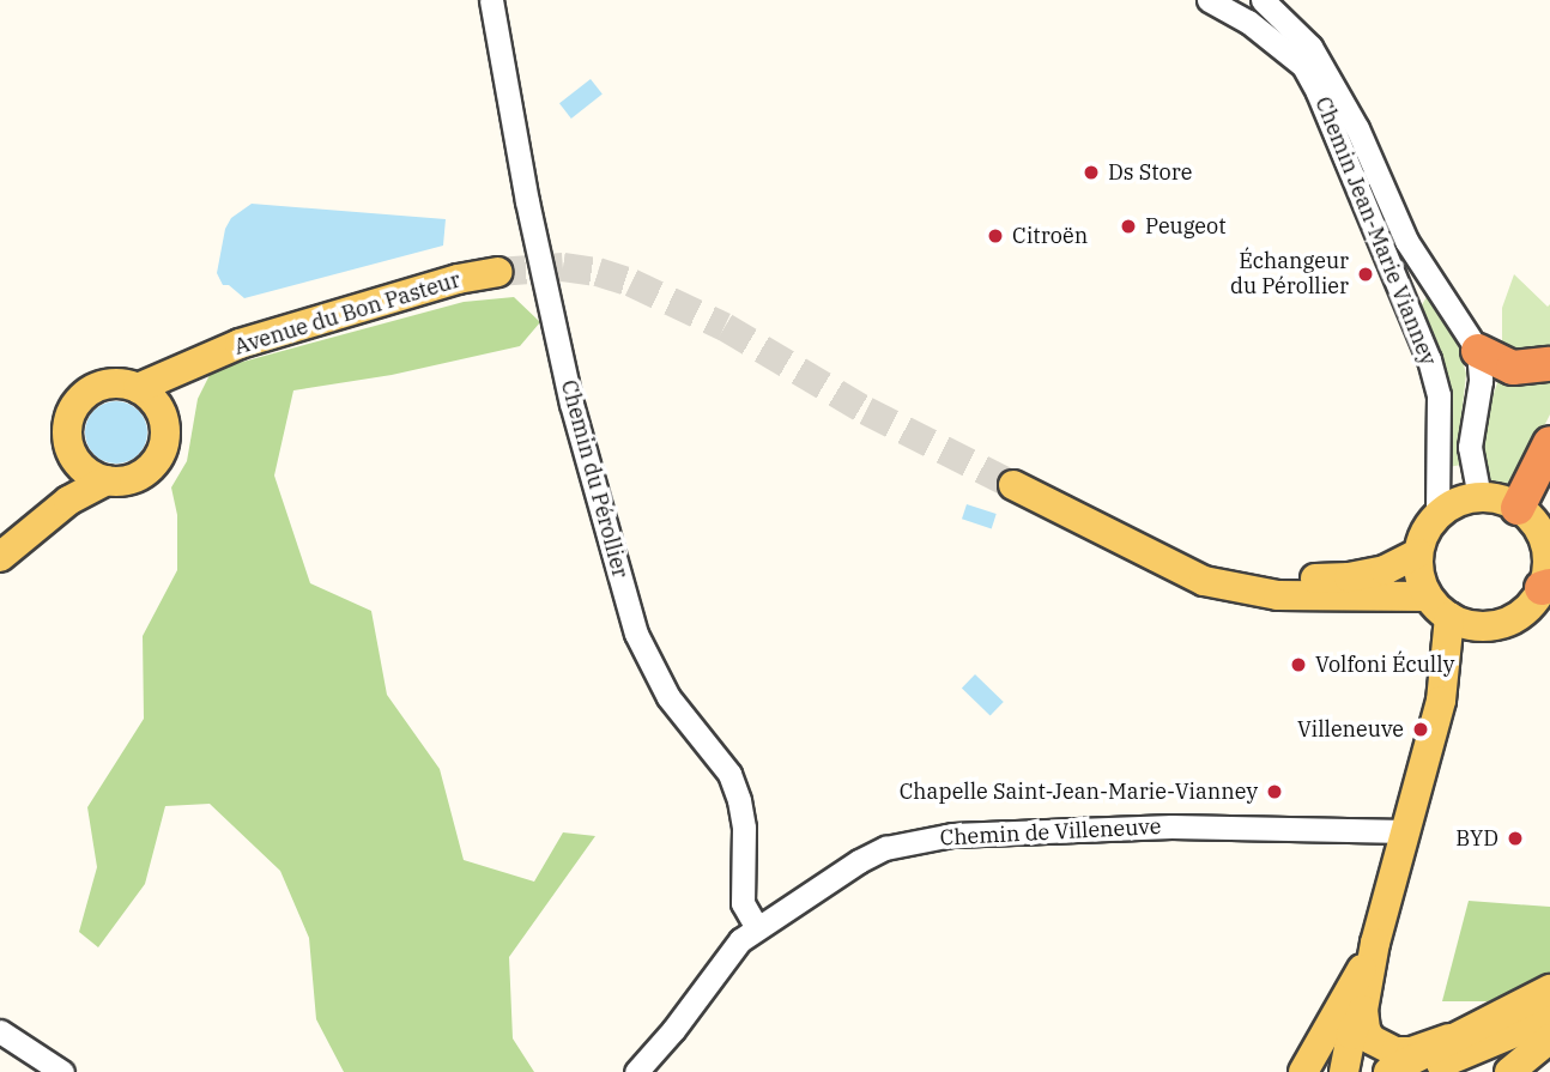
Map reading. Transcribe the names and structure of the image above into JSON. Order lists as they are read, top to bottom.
{
  "streets": {
    "main road": ["Avenue du Bon Pasteur"],
    "street": ["Chemin Jean-Marie Vianney", "Chemin du Pérollier", "Chemin de Villeneuve"]
  },
  "crossings": [
    ["Chemin du Pérollier", "Chemin de Villeneuve"]
  ],
  "places": [
    "Ds Store",
    "Peugeot",
    "Citroën",
    "Échangeur du Pérollier",
    "Volfoni Écully",
    "Villeneuve",
    "Chapelle Saint-Jean-Marie-Vianney",
    "BYD"
  ]
}
